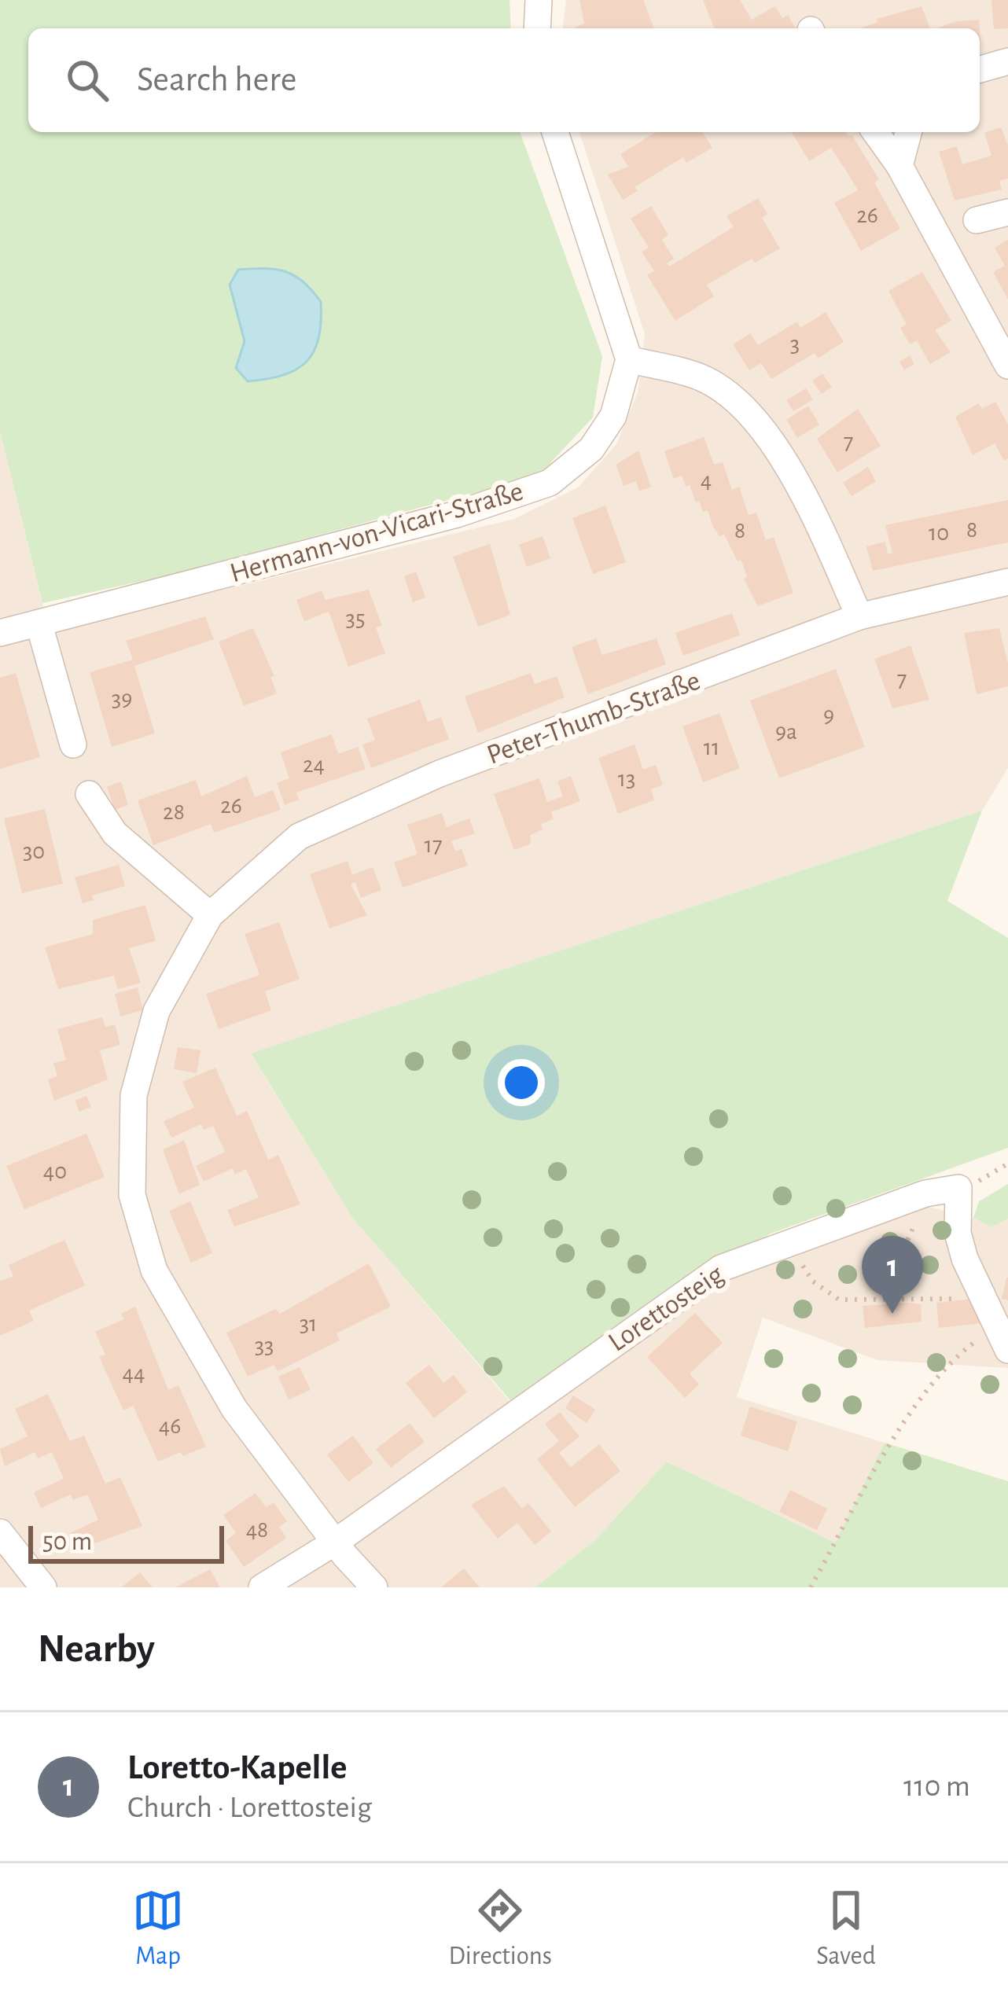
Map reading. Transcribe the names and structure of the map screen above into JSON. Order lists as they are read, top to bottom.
{
  "streets": {
    "street": ["Hermann-von-Vicari-Straße", "Peter-Thumb-Straße", "Lorettosteig"]
  },
  "crossings": [
    ["Peter-Thumb-Straße", "Lorettosteig"]
  ],
  "house_numbers": [
    "26",
    "3",
    "7",
    "4",
    "8",
    "8",
    "10",
    "35",
    "7",
    "39",
    "9",
    "9a",
    "11",
    "24",
    "13",
    "26",
    "28",
    "17",
    "30",
    "40",
    "31",
    "33",
    "44",
    "46",
    "48"
  ],
  "scale_bar": "50 m",
  "page": {
    "search": "Search here",
    "pins": "1",
    "scale": "50 m",
    "heading": "Nearby",
    "list": [
      {
        "mark": "1",
        "name": "Loretto-Kapelle",
        "note": "Church · Lorettosteig",
        "value": "110 m"
      }
    ],
    "nav": ["Map", "Directions", "Saved"]
  }
}
